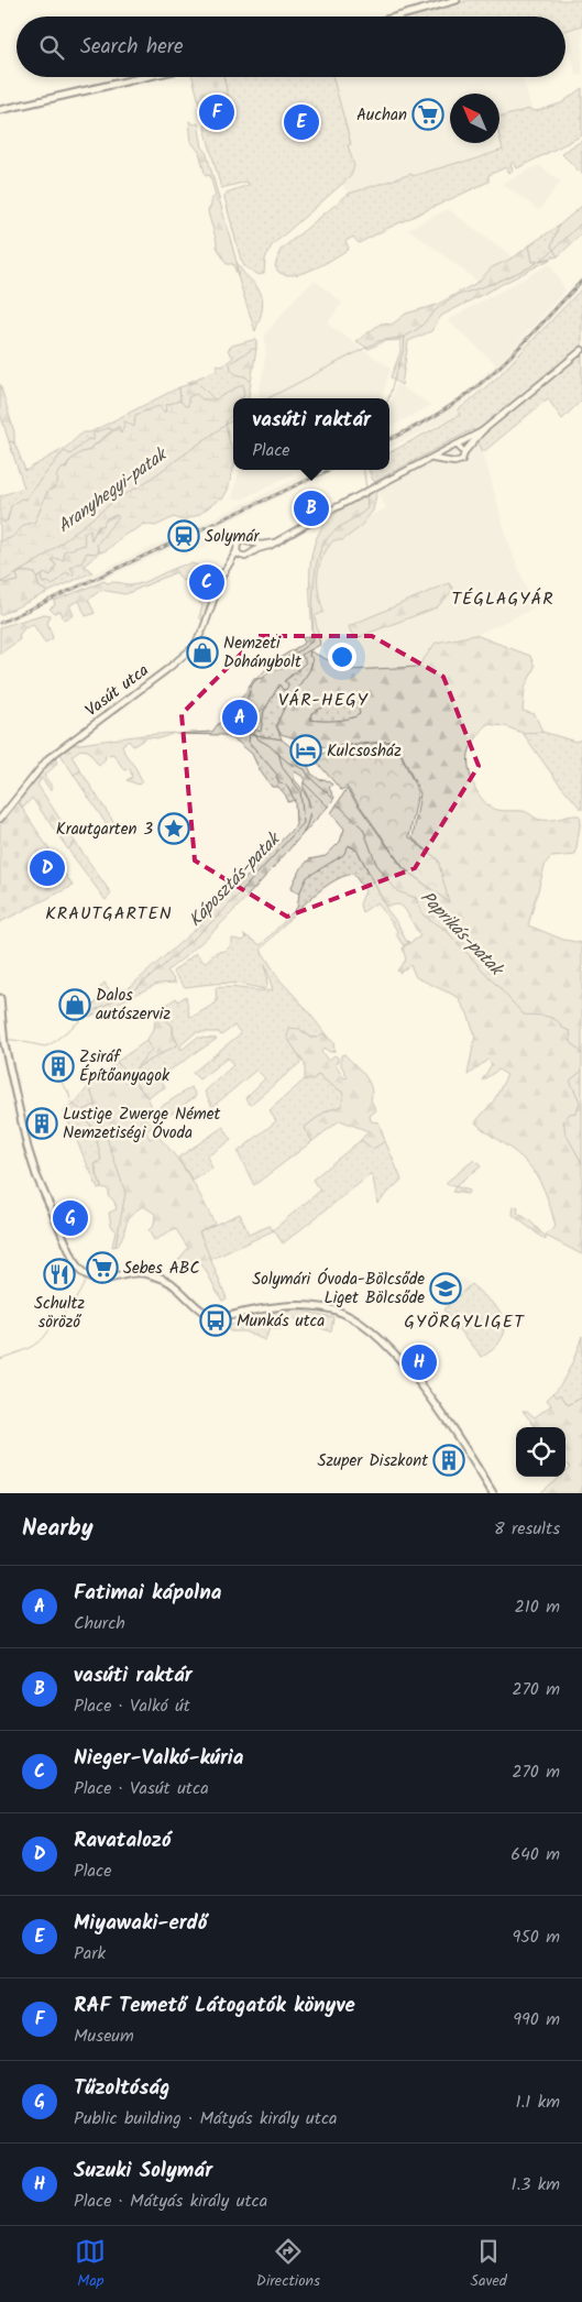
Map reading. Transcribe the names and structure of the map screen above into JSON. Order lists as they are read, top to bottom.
{
  "streets": {
    "street": ["Vasút utca"]
  },
  "districts": [
    "TÉGLAGYÁR",
    "VÁR-HEGY",
    "KRAUTGARTEN",
    "GYÖRGYLIGET"
  ],
  "water": ["Aranyhegyi-patak", "Káposztás-patak", "Paprikás-patak"],
  "places": {
    "supermarket": ["Auchan", "Sebes ABC"],
    "station": ["Solymár"],
    "shop": ["Nemzeti Dohánybolt", "Dalos autószerviz"],
    "hotel": ["Kulcsosház"],
    "place": ["Krautgarten 3"],
    "building": ["Zsiráf Építőanyagok", "Lustige Zwerge Német Nemzetiségi Óvoda", "Szuper Diszkont"],
    "restaurant": ["Schultz söröző"],
    "school or university": ["Solymári Óvoda-Bölcsőde Liget Bölcsőde"],
    "bus stop": ["Munkás utca"]
  },
  "north": "top left",
  "page": {
    "search": "Search here",
    "pins": [
      "F",
      "E",
      "B",
      "C",
      "A",
      "D",
      "G",
      "H"
    ],
    "popup": ["vasúti raktár", "Place"],
    "heading": ["Nearby", "8 results"],
    "list": [
      {
        "mark": "A",
        "name": "Fatimai kápolna",
        "note": "Church",
        "value": "210 m"
      },
      {
        "mark": "B",
        "name": "vasúti raktár",
        "note": "Place · Valkó út",
        "value": "270 m"
      },
      {
        "mark": "C",
        "name": "Nieger-Valkó-kúria",
        "note": "Place · Vasút utca",
        "value": "270 m"
      },
      {
        "mark": "D",
        "name": "Ravatalozó",
        "note": "Place",
        "value": "640 m"
      },
      {
        "mark": "E",
        "name": "Miyawaki-erdő",
        "note": "Park",
        "value": "950 m"
      },
      {
        "mark": "F",
        "name": "RAF Temető Látogatók könyve",
        "note": "Museum",
        "value": "990 m"
      },
      {
        "mark": "G",
        "name": "Tűzoltóság",
        "note": "Public building · Mátyás király utca",
        "value": "1.1 km"
      },
      {
        "mark": "H",
        "name": "Suzuki Solymár",
        "note": "Place · Mátyás király utca",
        "value": "1.3 km"
      }
    ],
    "nav": ["Map", "Directions", "Saved"]
  }
}
